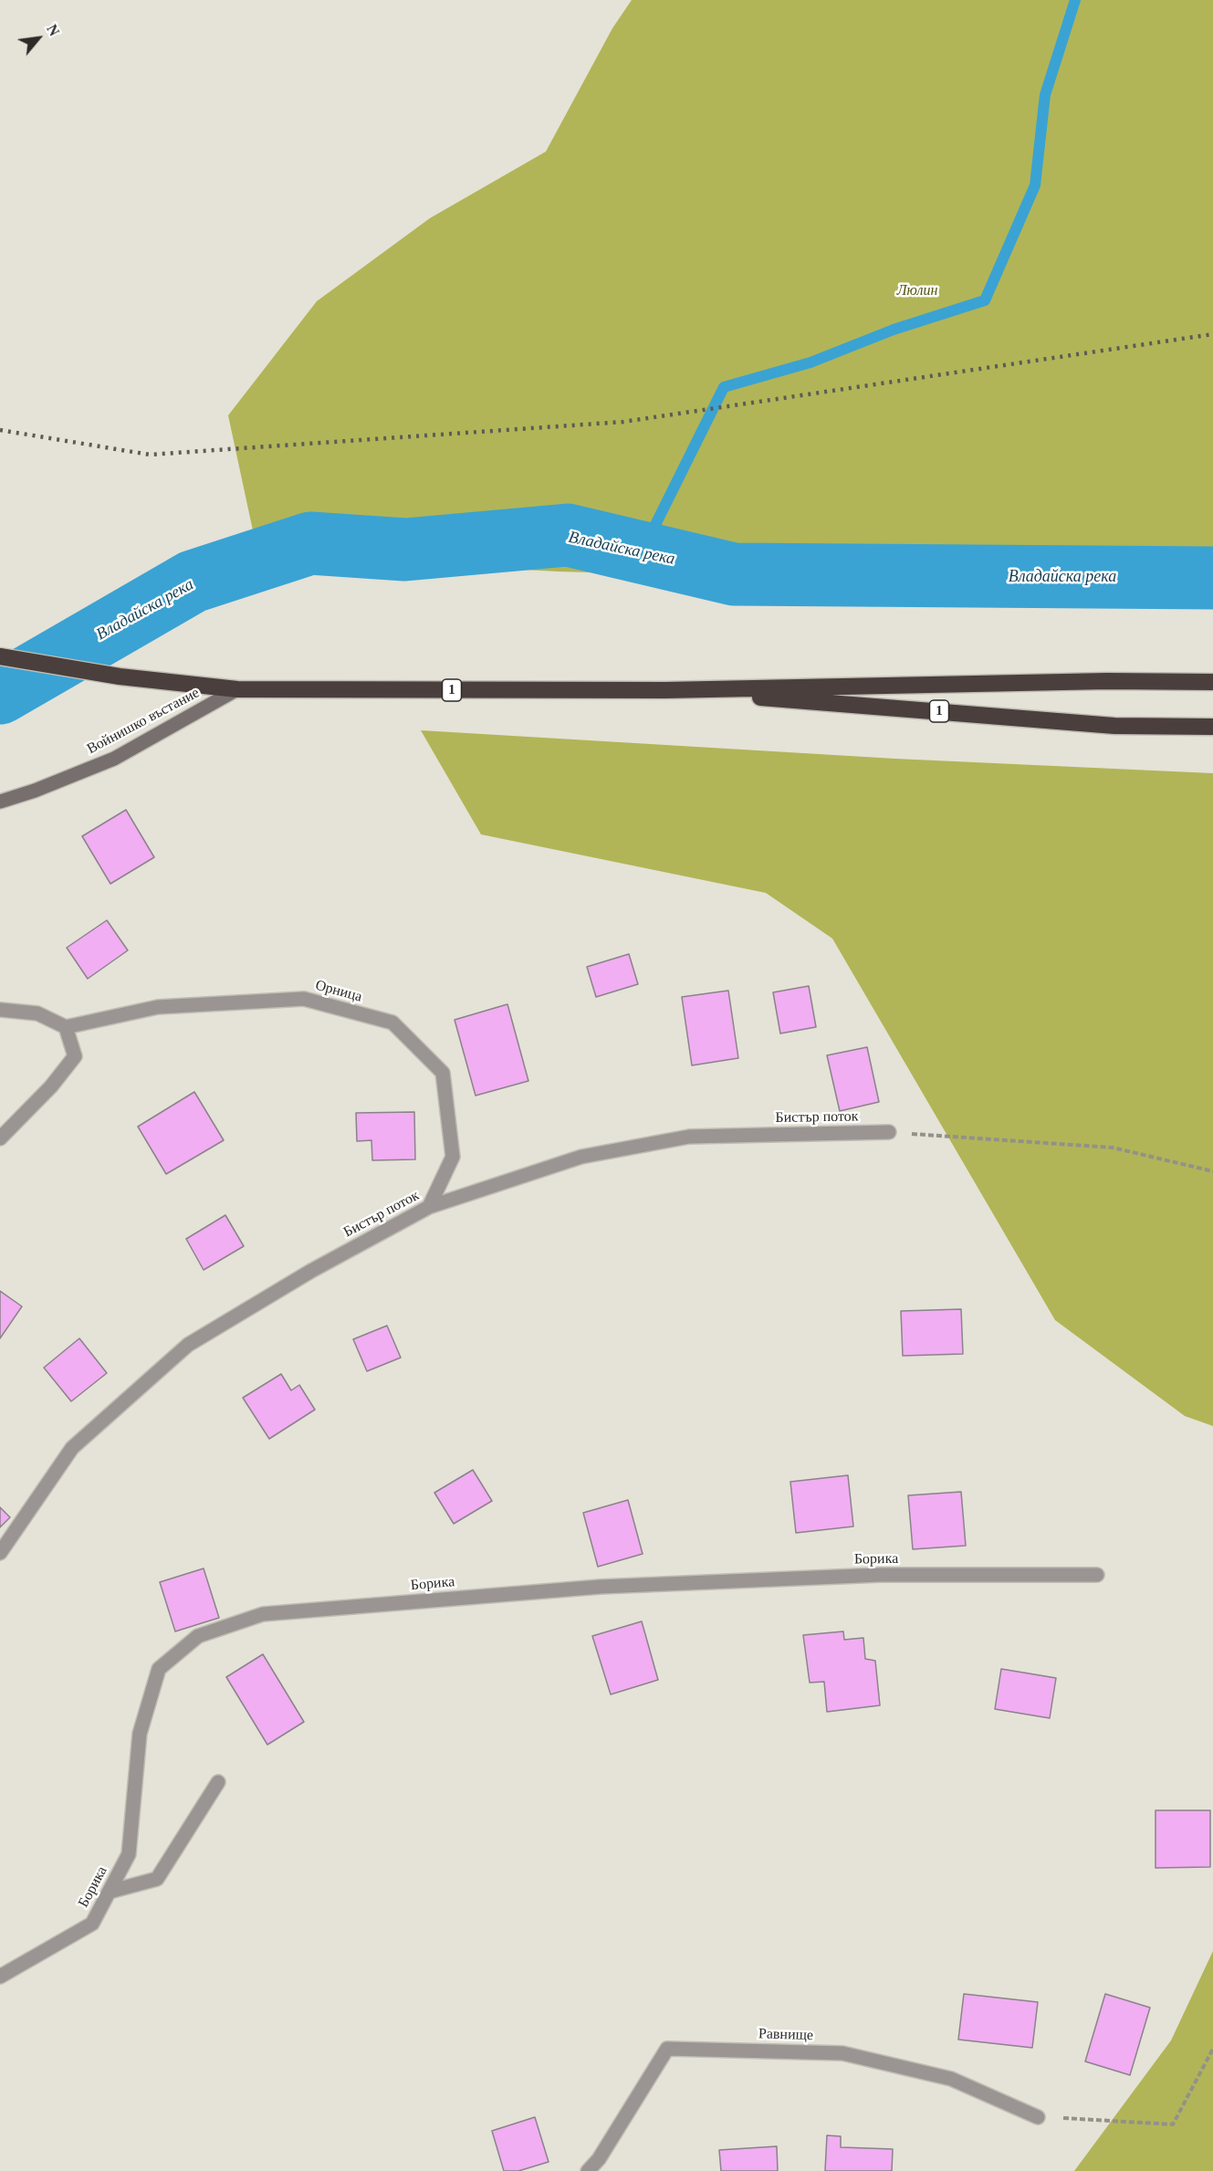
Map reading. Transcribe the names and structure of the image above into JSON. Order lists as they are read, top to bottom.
{
  "streets": {
    "highway": ["1"],
    "street": [
      "Войнишко въстание",
      "Орница",
      "Бистър поток",
      "Борика",
      "Равнище"
    ]
  },
  "crossings": [
    ["1", "Войнишко въстание"],
    ["Орница", "Бистър поток"]
  ],
  "water": ["Владайска река"],
  "parks": ["Люлин"],
  "north": "top right"
}
